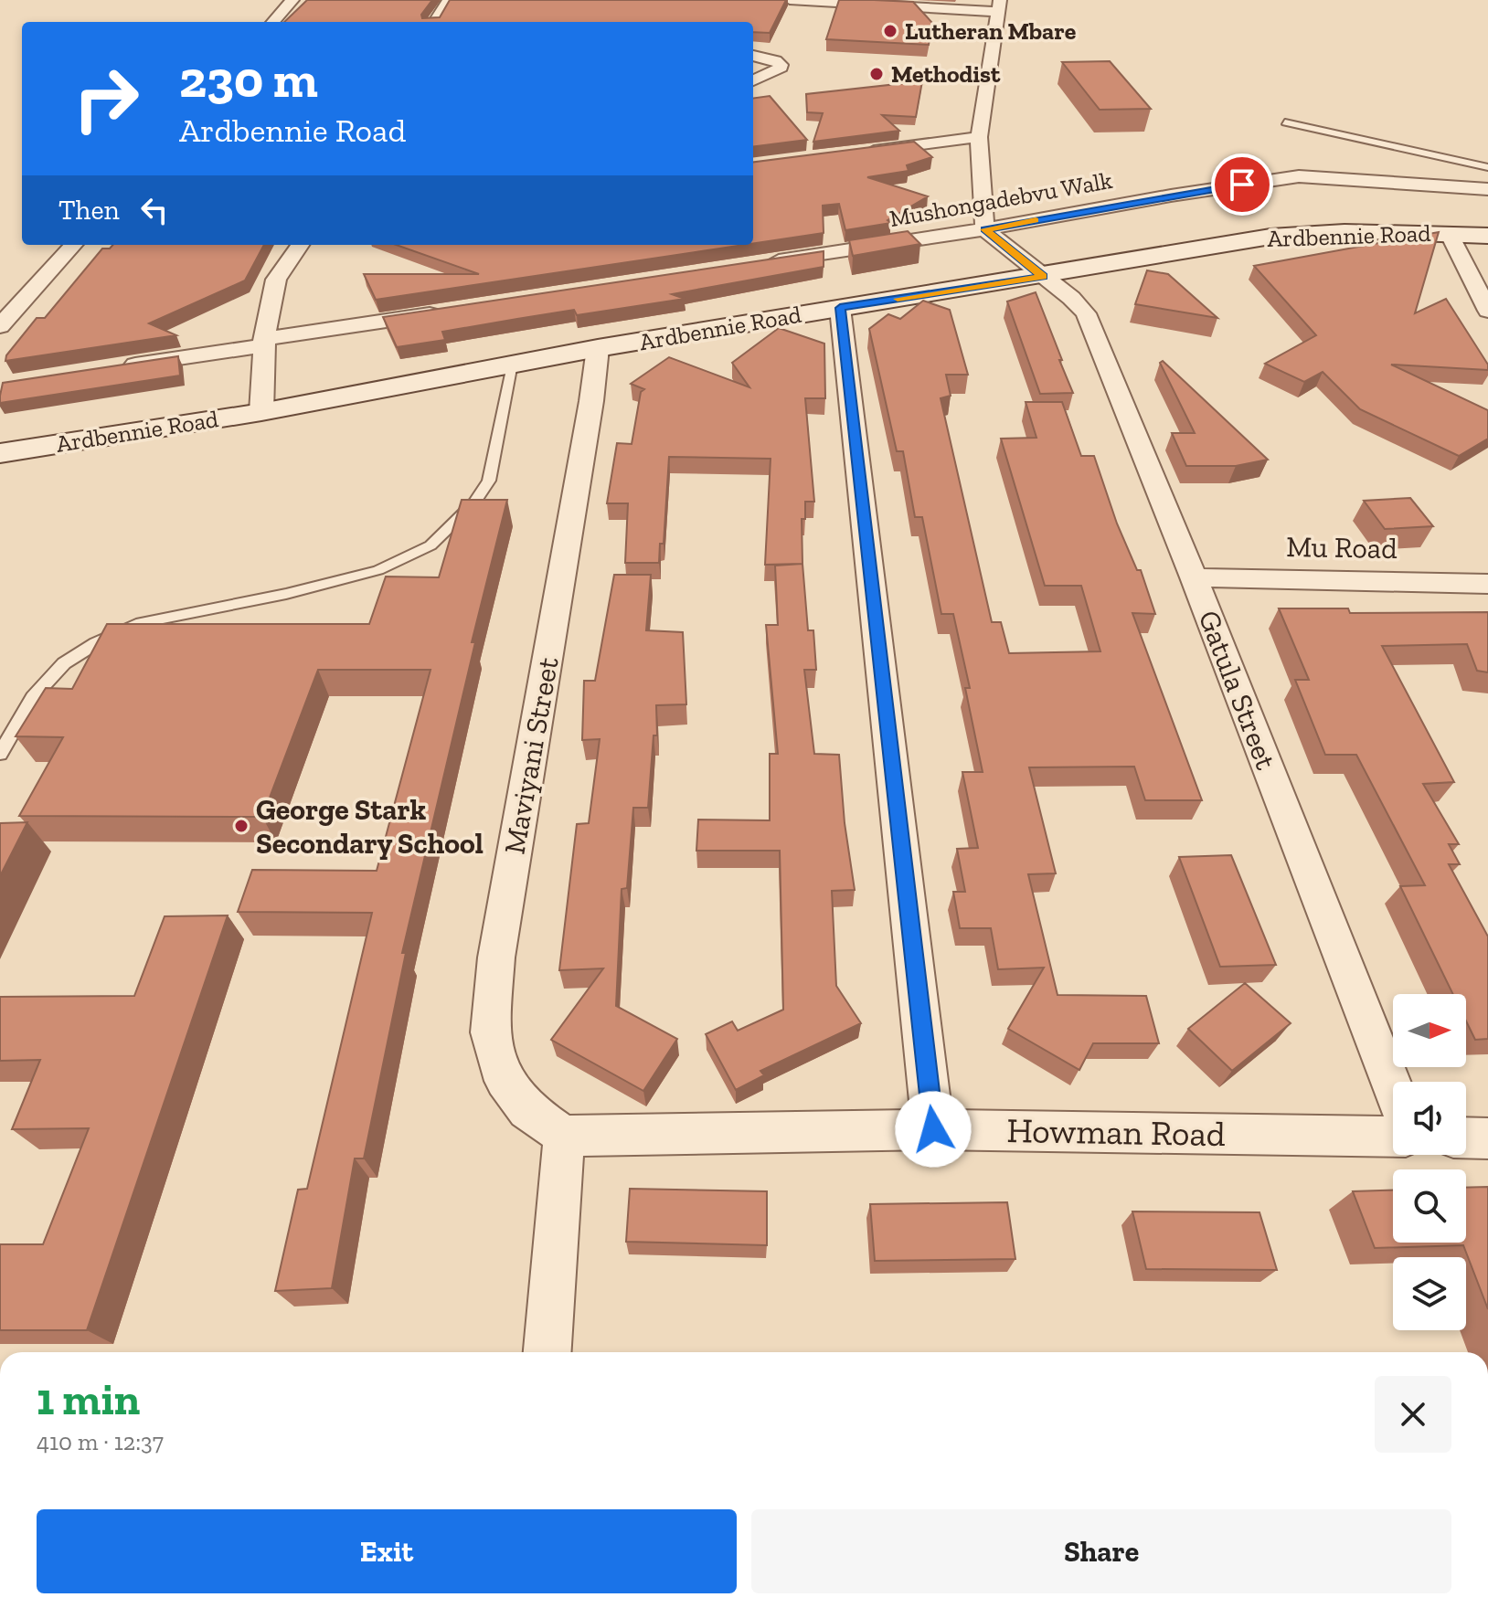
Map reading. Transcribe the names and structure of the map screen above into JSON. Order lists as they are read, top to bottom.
{
  "streets": {
    "main road": ["Ardbennie Road"],
    "street": [
      "Mushongadebvu Walk",
      "Mu Road",
      "Gatula Street",
      "Maviyani Street",
      "Howman Road"
    ]
  },
  "crossings": [
    ["Mushongadebvu Walk", "Gatula Street"],
    ["Ardbennie Road", "Gatula Street"],
    ["Ardbennie Road", "Maviyani Street"],
    ["Mu Road", "Gatula Street"],
    ["Maviyani Street", "Howman Road"]
  ],
  "places": ["Lutheran Mbare", "Methodist", "George Stark Secondary School"],
  "north": "right",
  "page": {
    "turn": ["230 m", "Ardbennie Road"],
    "then": "Then",
    "heading": ["1 min", "410 m · 12:37"],
    "buttons": ["Exit", "Share"]
  }
}
